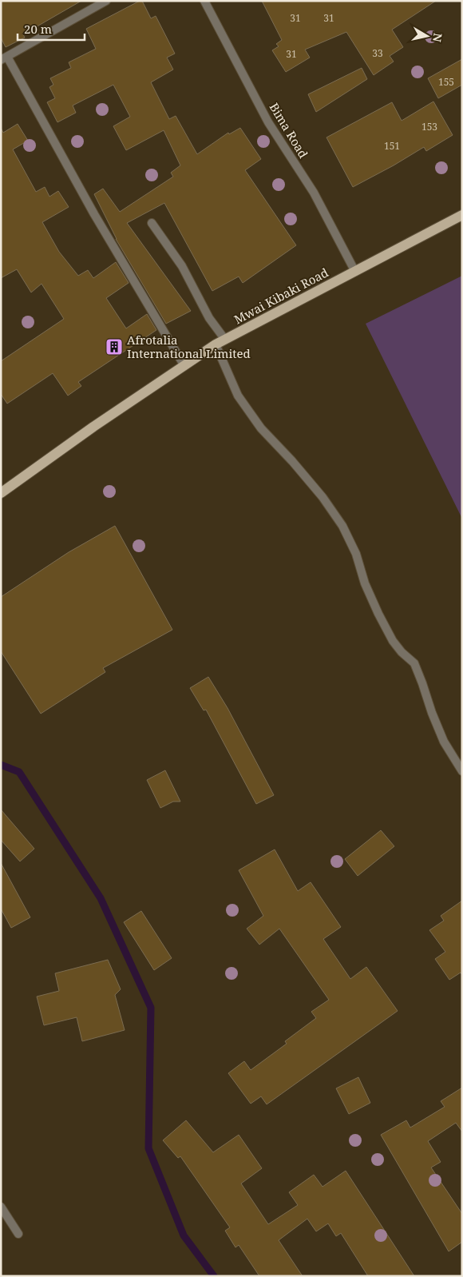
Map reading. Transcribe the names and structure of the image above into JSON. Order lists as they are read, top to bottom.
{
  "streets": {
    "main road": ["Mwai Kibaki Road"],
    "street": ["Bima Road"]
  },
  "crossings": [
    ["Bima Road", "Mwai Kibaki Road"]
  ],
  "places": {
    "building": ["Afrotalia International Limited"]
  },
  "house_numbers": [
    "31",
    "31",
    "33",
    "31",
    "155",
    "153",
    "151"
  ],
  "scale_bar": "20 m",
  "north": "right"
}
